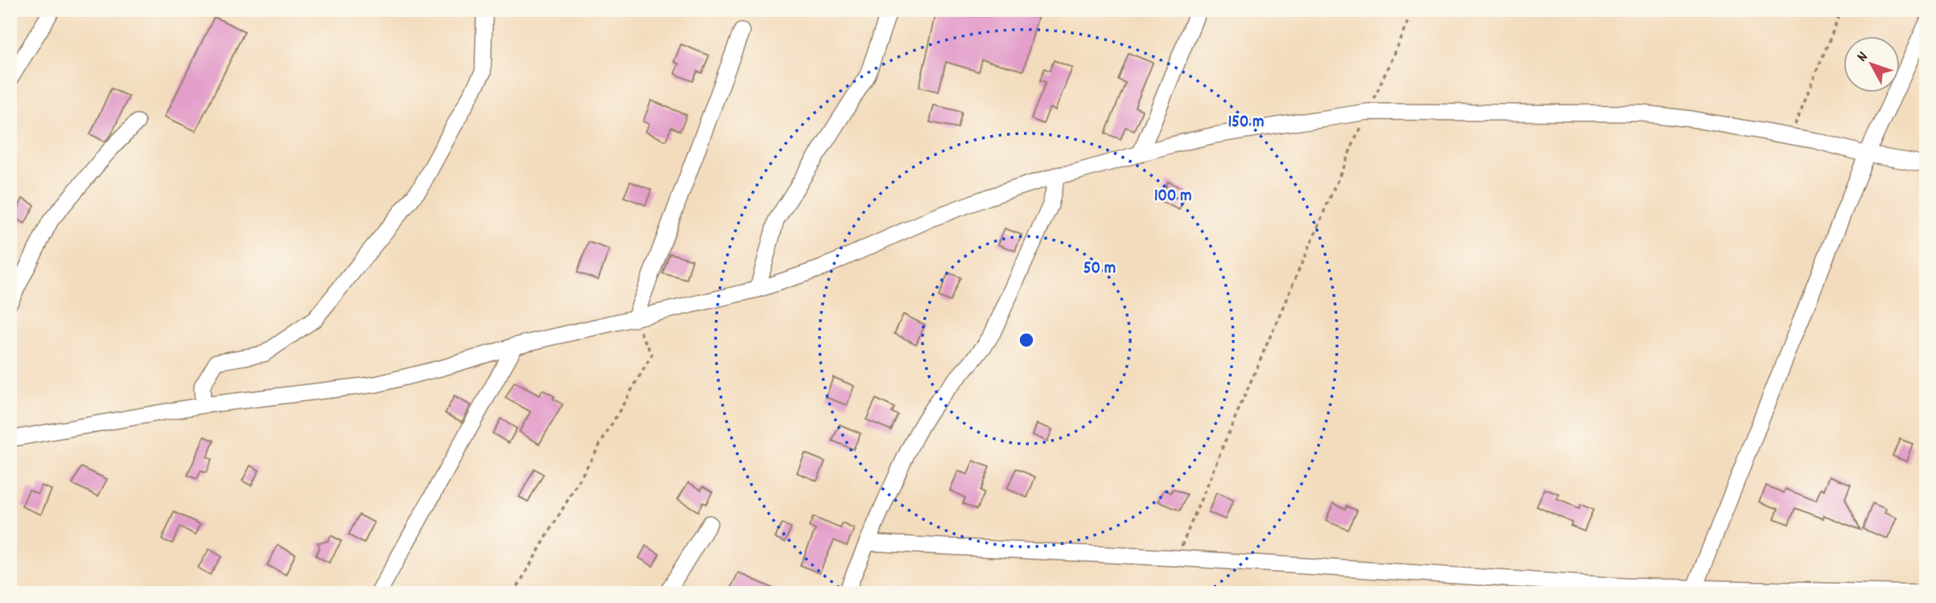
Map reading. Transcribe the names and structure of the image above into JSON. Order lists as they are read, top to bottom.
{
  "north": "top left",
  "rings": ["150 m", "100 m", "50 m"]
}
